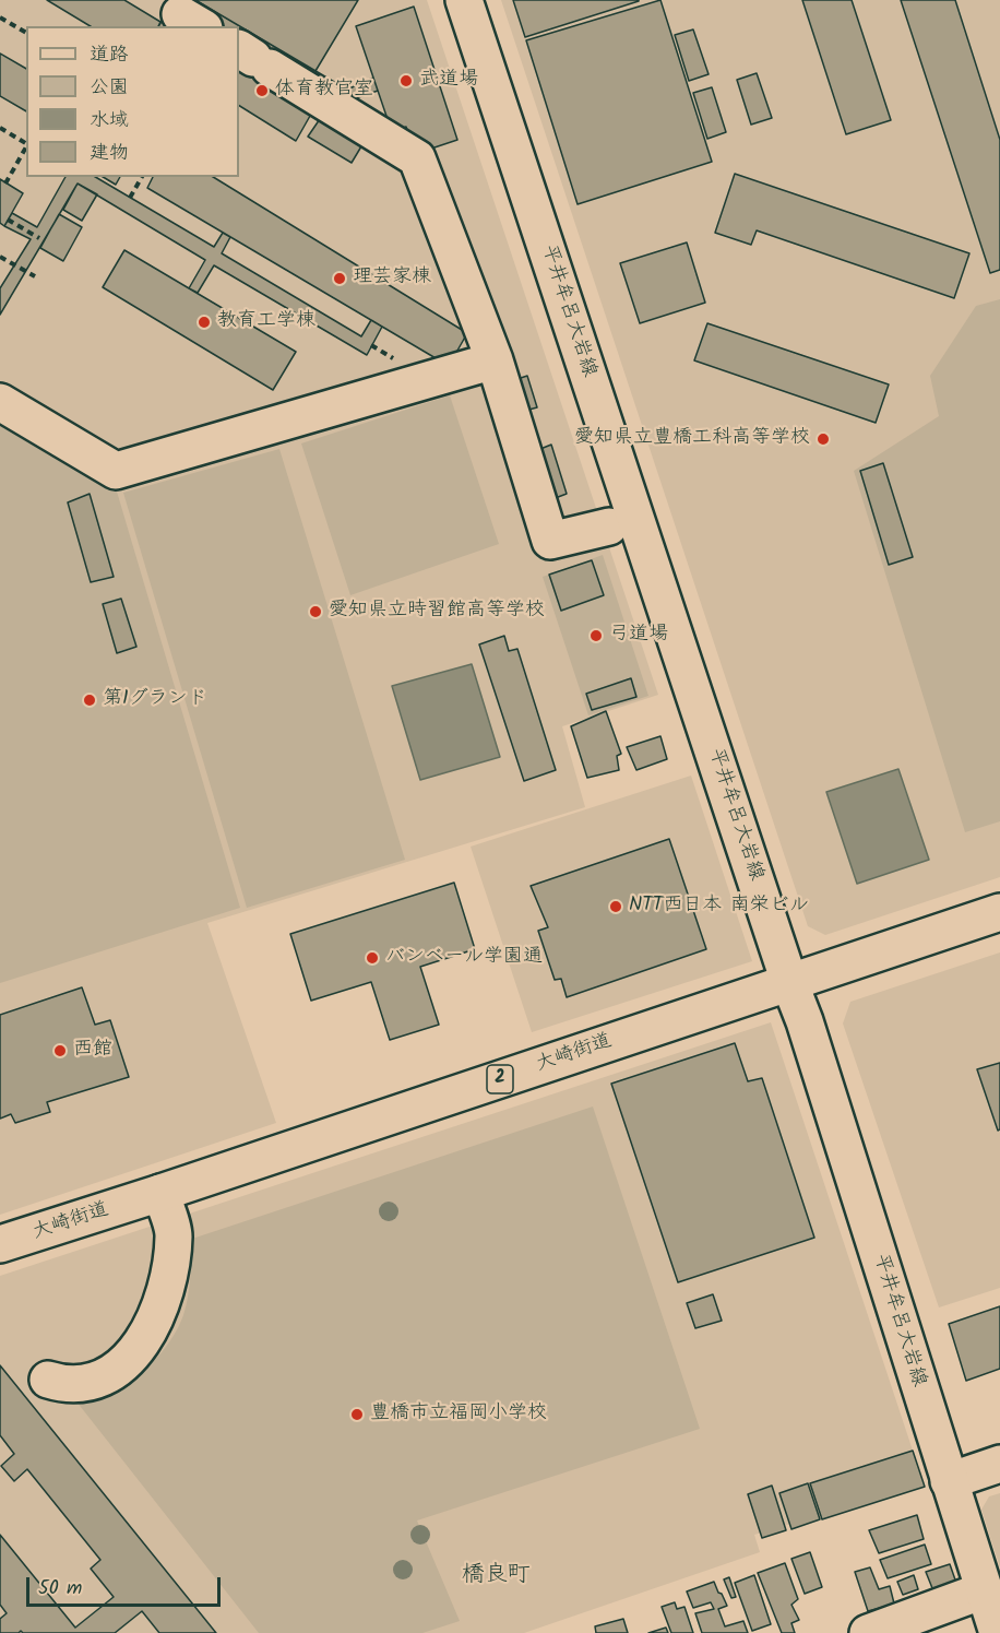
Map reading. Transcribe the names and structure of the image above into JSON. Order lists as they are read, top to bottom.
{
  "streets": {
    "main road": ["平井牟呂大岩線", "大崎街道", "2"]
  },
  "crossings": [
    ["平井牟呂大岩線", "大崎街道"]
  ],
  "districts": ["橋良町"],
  "places": [
    "武道場",
    "体育教官室",
    "理芸家棟",
    "教育工学棟",
    "愛知県立豊橋工科高等学校",
    "愛知県立時習館高等学校",
    "弓道場",
    "第1グランド",
    "NTT西日本 南栄ビル",
    "バンベール学園通",
    "西館",
    "豊橋市立福岡小学校"
  ],
  "legend": [
    "道路",
    "公園",
    "水域",
    "建物"
  ],
  "scale_bar": "50 m"
}
